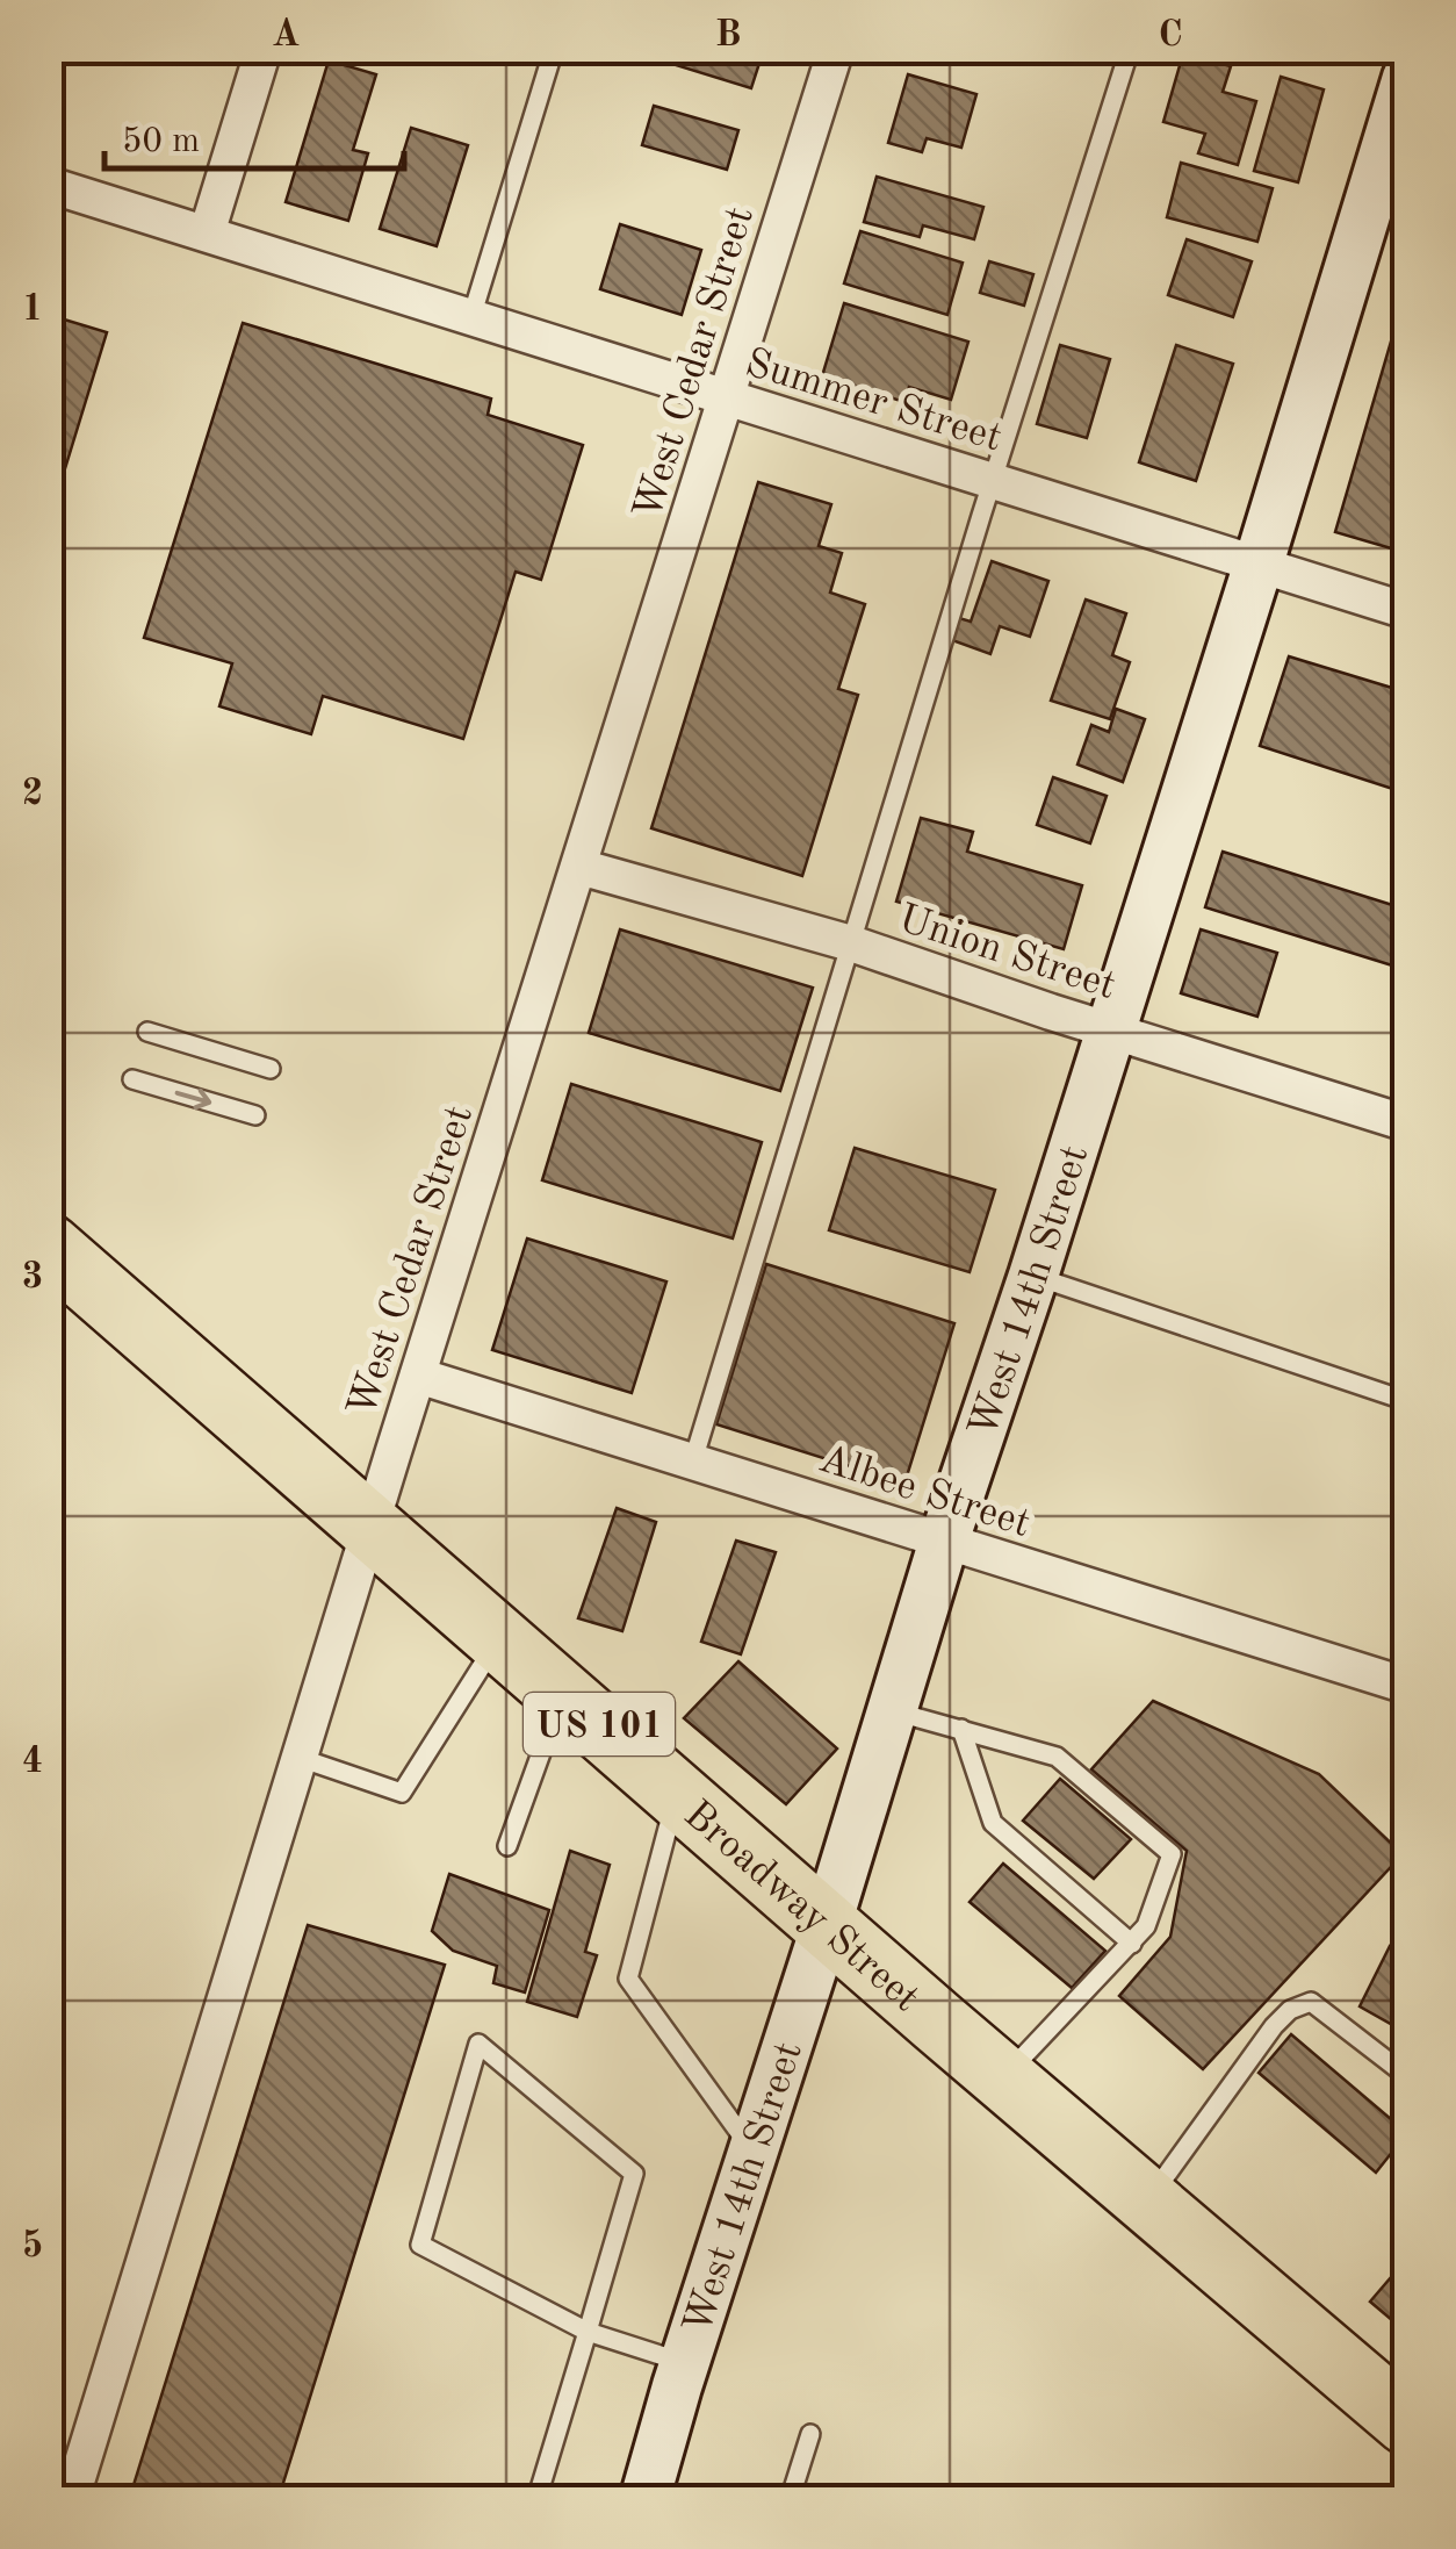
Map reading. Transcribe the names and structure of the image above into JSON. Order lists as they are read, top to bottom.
{
  "streets": {
    "highway": ["US 101", "Broadway Street"],
    "street": [
      "West Cedar Street",
      "Summer Street",
      "Union Street",
      "West 14th Street",
      "Albee Street"
    ]
  },
  "crossings": [
    ["West Cedar Street", "Summer Street"],
    ["West Cedar Street", "Union Street"],
    ["West Cedar Street", "Albee Street"],
    ["West Cedar Street", "Broadway Street"],
    ["Summer Street", "West 14th Street"],
    ["Union Street", "West 14th Street"],
    ["West 14th Street", "Albee Street"],
    ["West 14th Street", "Broadway Street"]
  ],
  "scale_bar": "50 m",
  "grid": {
    "columns": ["A", "B", "C"],
    "rows": [
      "1",
      "2",
      "3",
      "4",
      "5"
    ]
  }
}
